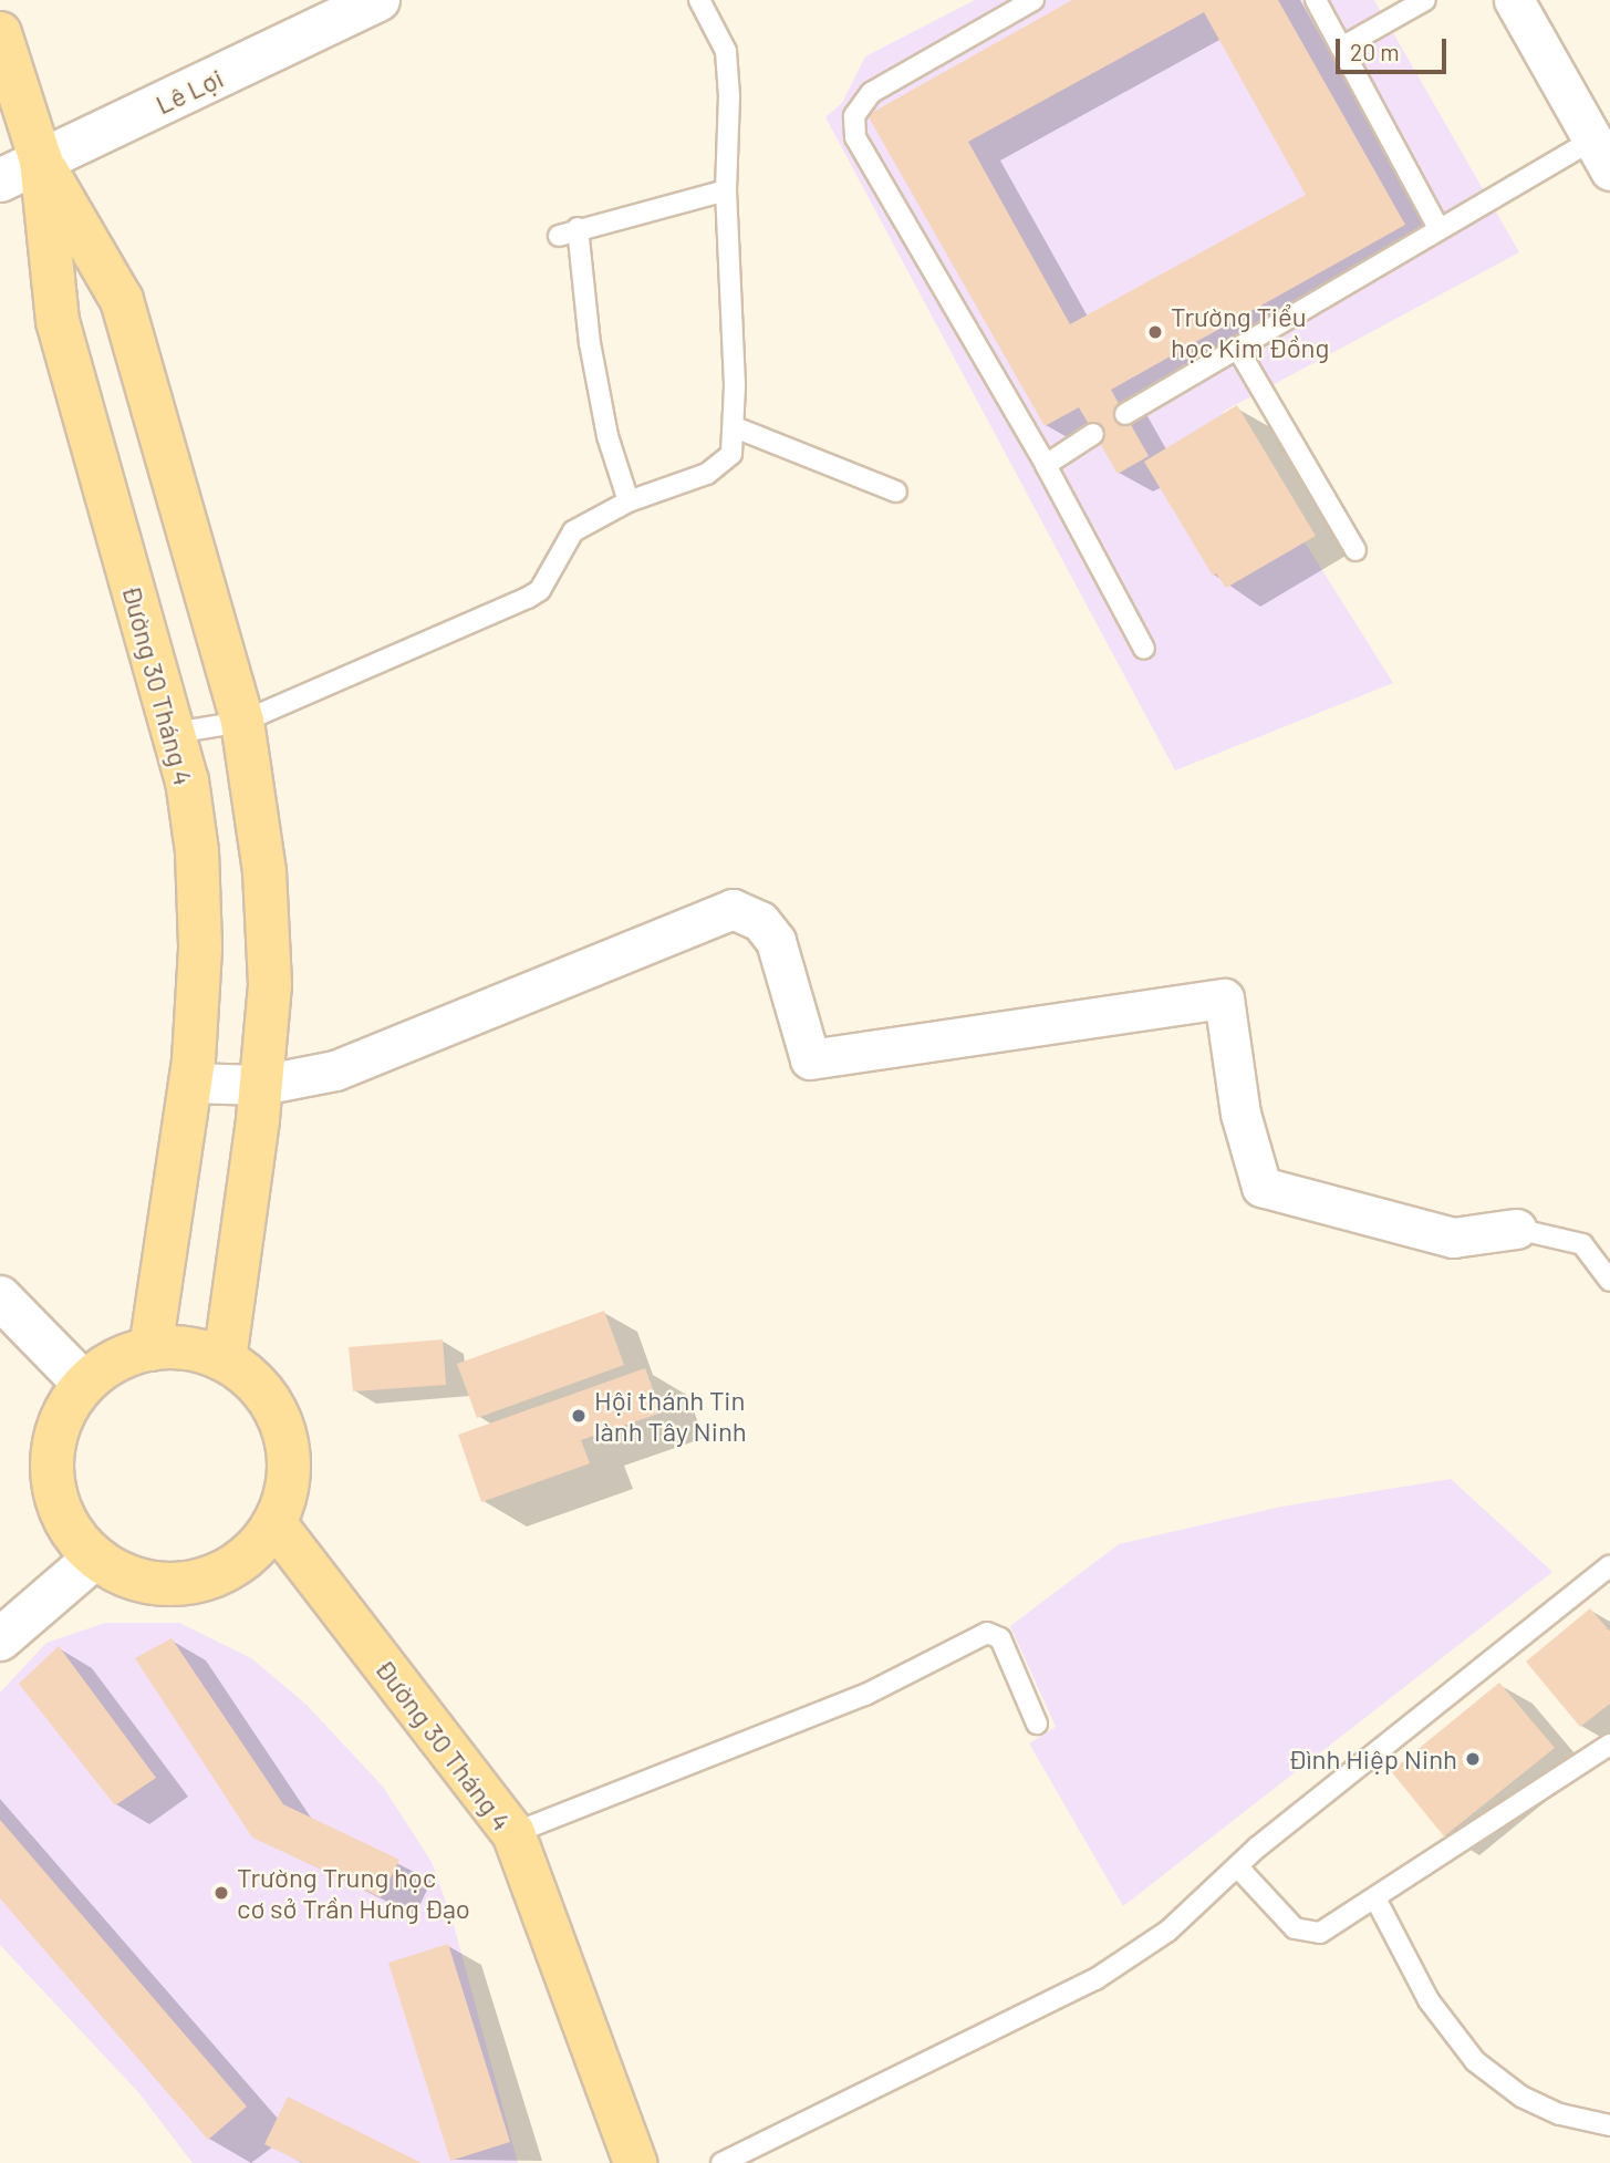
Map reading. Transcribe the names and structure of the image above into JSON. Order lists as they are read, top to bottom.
{
  "streets": {
    "main road": ["Đường 30 Tháng 4"],
    "street": ["Lê Lợi"]
  },
  "crossings": [
    ["Lê Lợi", "Đường 30 Tháng 4"]
  ],
  "places": [
    "Trường Tiểu học Kim Đồng",
    "Hội thánh Tin lành Tây Ninh",
    "Đình Hiệp Ninh",
    "Trường Trung học cơ sở Trần Hưng Đạo"
  ],
  "scale_bar": "20 m"
}
